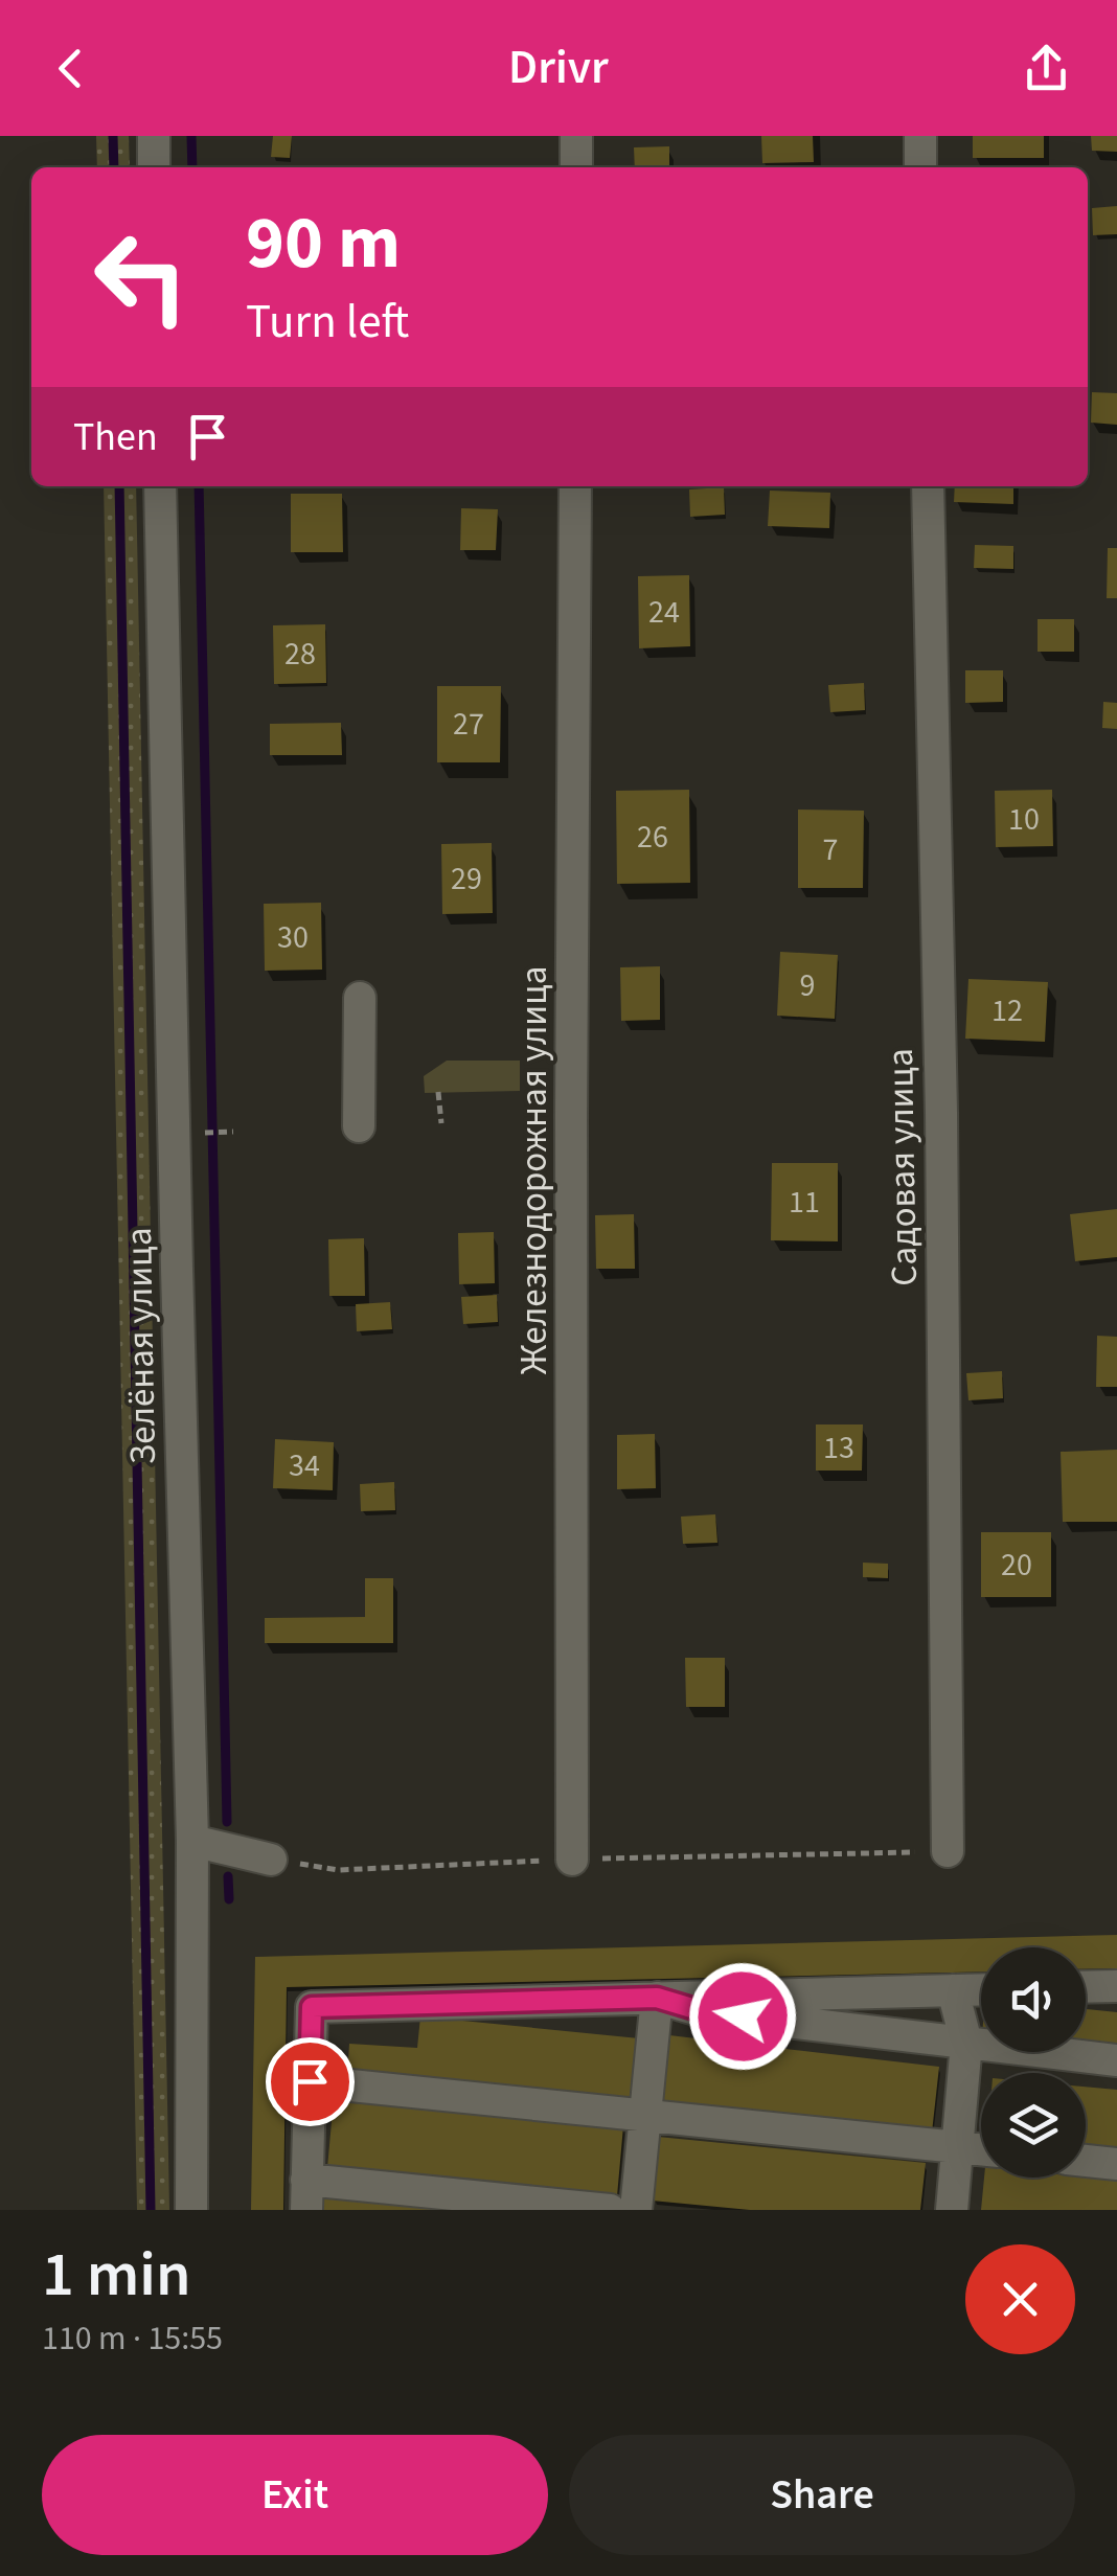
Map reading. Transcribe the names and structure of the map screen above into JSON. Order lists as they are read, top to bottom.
{
  "streets": {
    "street": ["Садовая улица", "Железнодорожная улица", "Зелёная улица"]
  },
  "house_numbers": [
    "24",
    "28",
    "27",
    "10",
    "26",
    "7",
    "29",
    "30",
    "9",
    "12",
    "11",
    "13",
    "34",
    "20"
  ],
  "page": {
    "header": "Drivr",
    "turn": ["90 m", "Turn left"],
    "then": "Then",
    "heading": ["1 min", "110 m · 15:55"],
    "buttons": ["Exit", "Share"]
  }
}
